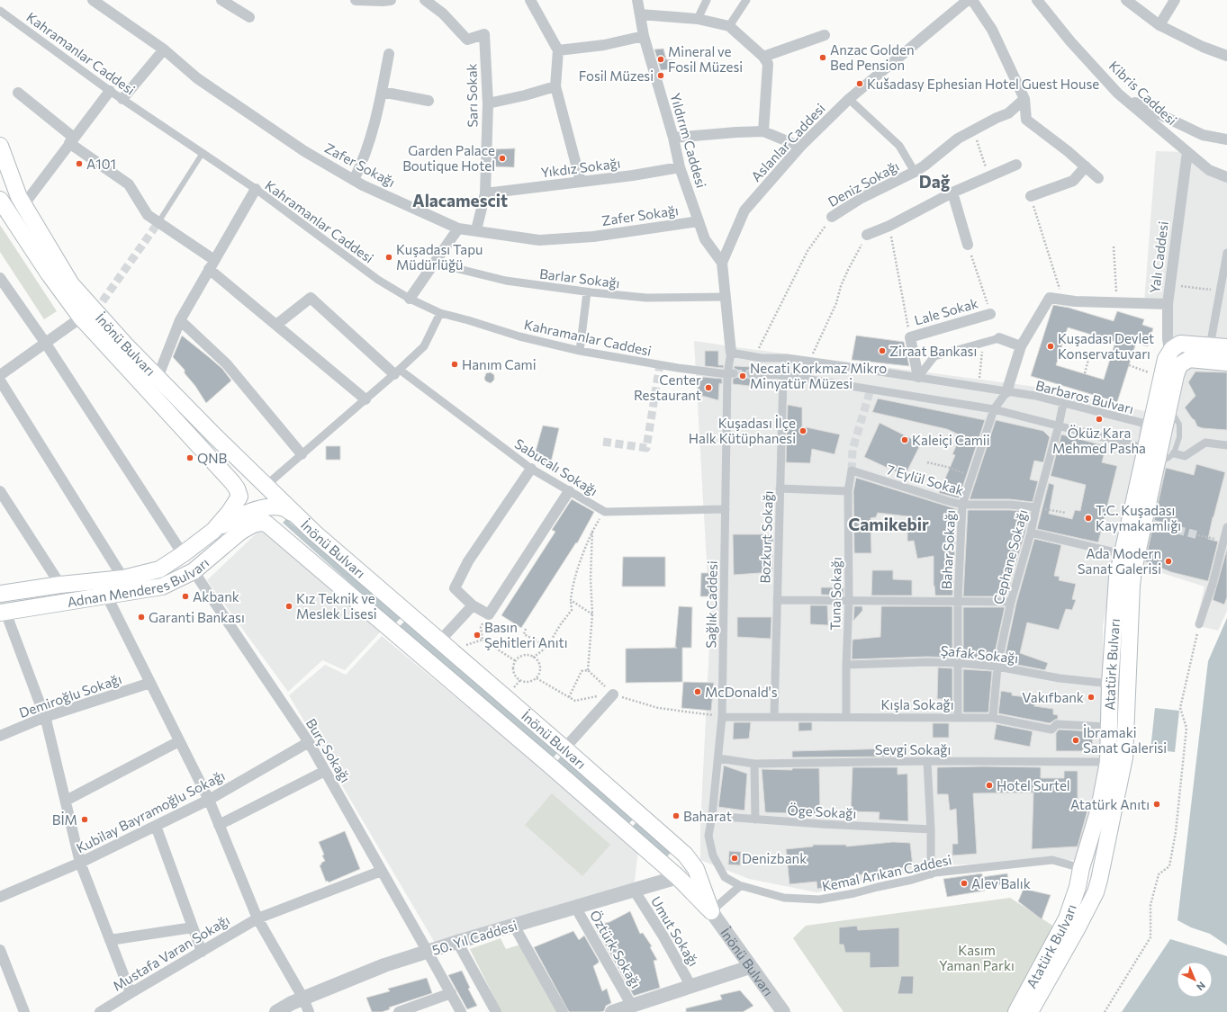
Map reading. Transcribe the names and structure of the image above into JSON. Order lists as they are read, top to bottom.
{
  "streets": {
    "main road": ["İnönü Bulvarı", "Adnan Menderes Bulvarı", "Atatürk Bulvarı"],
    "street": [
      "Kahramanlar Caddesi",
      "Kibris Caddesi",
      "Sarı Sokak",
      "Yıldırım Caddesi",
      "Aslanlar Caddesi",
      "Zafer Sokağı",
      "Yıkdız Sokağı",
      "Deniz Sokağı",
      "Yalı Caddesi",
      "Barlar Sokağı",
      "Lale Sokak",
      "Barbaros Bulvarı",
      "Sabucalı Sokağı",
      "7 Eylül Sokak",
      "Bozkurt Sokağı",
      "Bahar Sokağı",
      "Cephane Sokağı",
      "Tuna Sokağı",
      "Sağlık Caddesi",
      "Şafak Sokağı",
      "Demiroğlu Sokağı",
      "Kışla Sokağı",
      "Sevgi Sokağı",
      "Burç Sokağı",
      "Kubilay Bayramoğlu Sokağı",
      "Öge Sokağı",
      "Kemal Arıkan Caddesi",
      "Umut Sokağı",
      "50. Yıl Caddesi",
      "Öztürk Sokağı",
      "Mustafa Varan Sokağı"
    ]
  },
  "crossings": [
    ["Kahramanlar Caddesi", "Sağlık Caddesi"],
    ["Kibris Caddesi", "Yalı Caddesi"],
    ["Sarı Sokak", "Zafer Sokağı"],
    ["Sarı Sokak", "Yıkdız Sokağı"],
    ["Yıldırım Caddesi", "Aslanlar Caddesi"],
    ["Yıldırım Caddesi", "Zafer Sokağı"],
    ["Yıldırım Caddesi", "Yıkdız Sokağı"],
    ["Aslanlar Caddesi", "Barlar Sokağı"],
    ["Aslanlar Caddesi", "Barbaros Bulvarı"],
    ["Aslanlar Caddesi", "Sağlık Caddesi"],
    ["Deniz Sokağı", "Barbaros Bulvarı"],
    ["Yalı Caddesi", "Atatürk Bulvarı"],
    ["İnönü Bulvarı", "Adnan Menderes Bulvarı"],
    ["İnönü Bulvarı", "50. Yıl Caddesi"],
    ["Barbaros Bulvarı", "Bozkurt Sokağı"],
    ["Barbaros Bulvarı", "Bahar Sokağı"],
    ["Barbaros Bulvarı", "Cephane Sokağı"],
    ["Barbaros Bulvarı", "Sağlık Caddesi"],
    ["Sabucalı Sokağı", "Sağlık Caddesi"],
    ["7 Eylül Sokak", "Bahar Sokağı"],
    ["7 Eylül Sokak", "Cephane Sokağı"],
    ["7 Eylül Sokak", "Tuna Sokağı"],
    ["Bozkurt Sokağı", "Kışla Sokağı"],
    ["Bahar Sokağı", "Şafak Sokağı"],
    ["Bahar Sokağı", "Kışla Sokağı"],
    ["Cephane Sokağı", "Şafak Sokağı"],
    ["Cephane Sokağı", "Kışla Sokağı"],
    ["Adnan Menderes Bulvarı", "Burç Sokağı"],
    ["Tuna Sokağı", "Şafak Sokağı"],
    ["Tuna Sokağı", "Kışla Sokağı"],
    ["Sağlık Caddesi", "Kışla Sokağı"],
    ["Sağlık Caddesi", "Sevgi Sokağı"],
    ["Sağlık Caddesi", "Öge Sokağı"],
    ["Sağlık Caddesi", "Kemal Arıkan Caddesi"],
    ["Şafak Sokağı", "Atatürk Bulvarı"],
    ["Atatürk Bulvarı", "Kışla Sokağı"],
    ["Atatürk Bulvarı", "Sevgi Sokağı"],
    ["Atatürk Bulvarı", "Kemal Arıkan Caddesi"],
    ["Burç Sokağı", "Kubilay Bayramoğlu Sokağı"],
    ["Burç Sokağı", "50. Yıl Caddesi"],
    ["Burç Sokağı", "Mustafa Varan Sokağı"],
    ["Umut Sokağı", "50. Yıl Caddesi"],
    ["50. Yıl Caddesi", "Öztürk Sokağı"]
  ],
  "districts": ["Dağ", "Alacamescit", "Camikebir"],
  "parks": ["Kasım Yaman Parkı"],
  "places": [
    "Anzac Golden Bed Pension",
    "Mineral ve Fosil Müzesi",
    "Fosil Müzesi",
    "Kušadasy Ephesian Hotel Guest House",
    "Garden Palace Boutique Hotel",
    "A101",
    "Kuşadası Tapu Müdürlüğü",
    "Kuşadası Devlet Konservatuvarı",
    "Ziraat Bankası",
    "Hanım Cami",
    "Necati Korkmaz Mikro Minyatür Müzesi",
    "Center Restaurant",
    "Öküz Kara Mehmed Pasha",
    "Kuşadası İlçe Halk Kütüphanesi",
    "Kaleiçi Camii",
    "QNB",
    "T.C. Kuşadası Kaymakamlığı",
    "Ada Modern Sanat Galerisi",
    "Akbank",
    "Kız Teknik ve Meslek Lisesi",
    "Garanti Bankası",
    "Basın Şehitleri Anıtı",
    "McDonald's",
    "Vakıfbank",
    "İbramaki Sanat Galerisi",
    "Hotel Surtel",
    "Atatürk Anıtı",
    "Baharat",
    "BİM",
    "Denizbank",
    "Alev Balık"
  ],
  "north": "bottom right"
}
